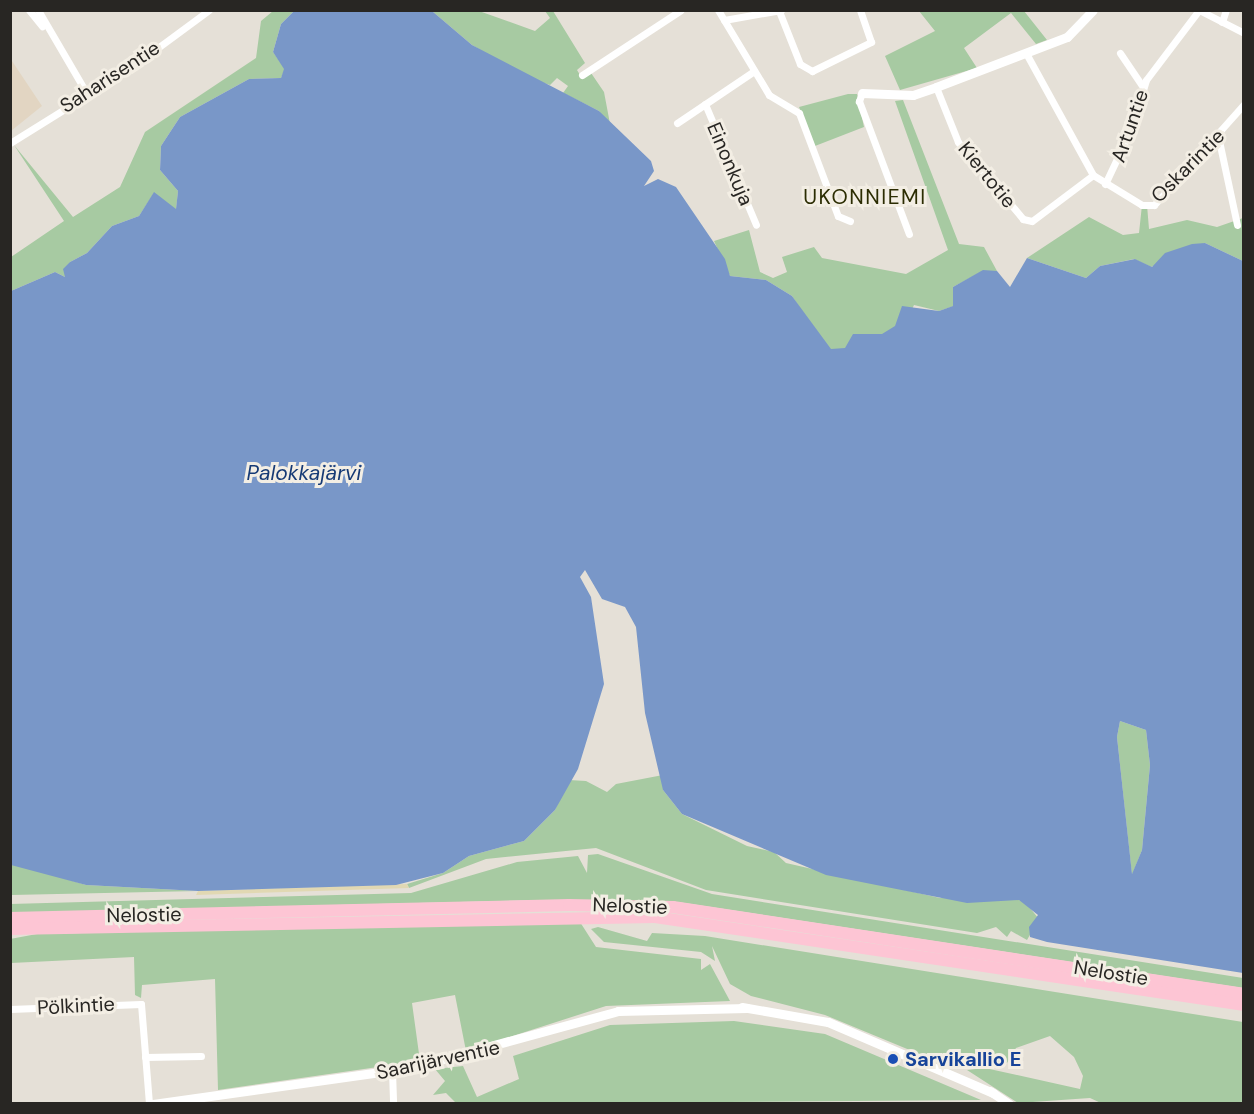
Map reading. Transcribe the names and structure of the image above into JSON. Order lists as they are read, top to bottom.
{
  "streets": {
    "highway": ["Nelostie"],
    "main road": ["Saarijärventie"],
    "street": [
      "Saharisentie",
      "Artuntie",
      "Einonkuja",
      "Oskarintie",
      "Kiertotie",
      "Pölkintie"
    ]
  },
  "crossings": [
    ["Artuntie", "Oskarintie"],
    ["Oskarintie", "Kiertotie"]
  ],
  "districts": ["UKONNIEMI"],
  "water": ["Palokkajärvi"],
  "places": ["Sarvikallio E"]
}
